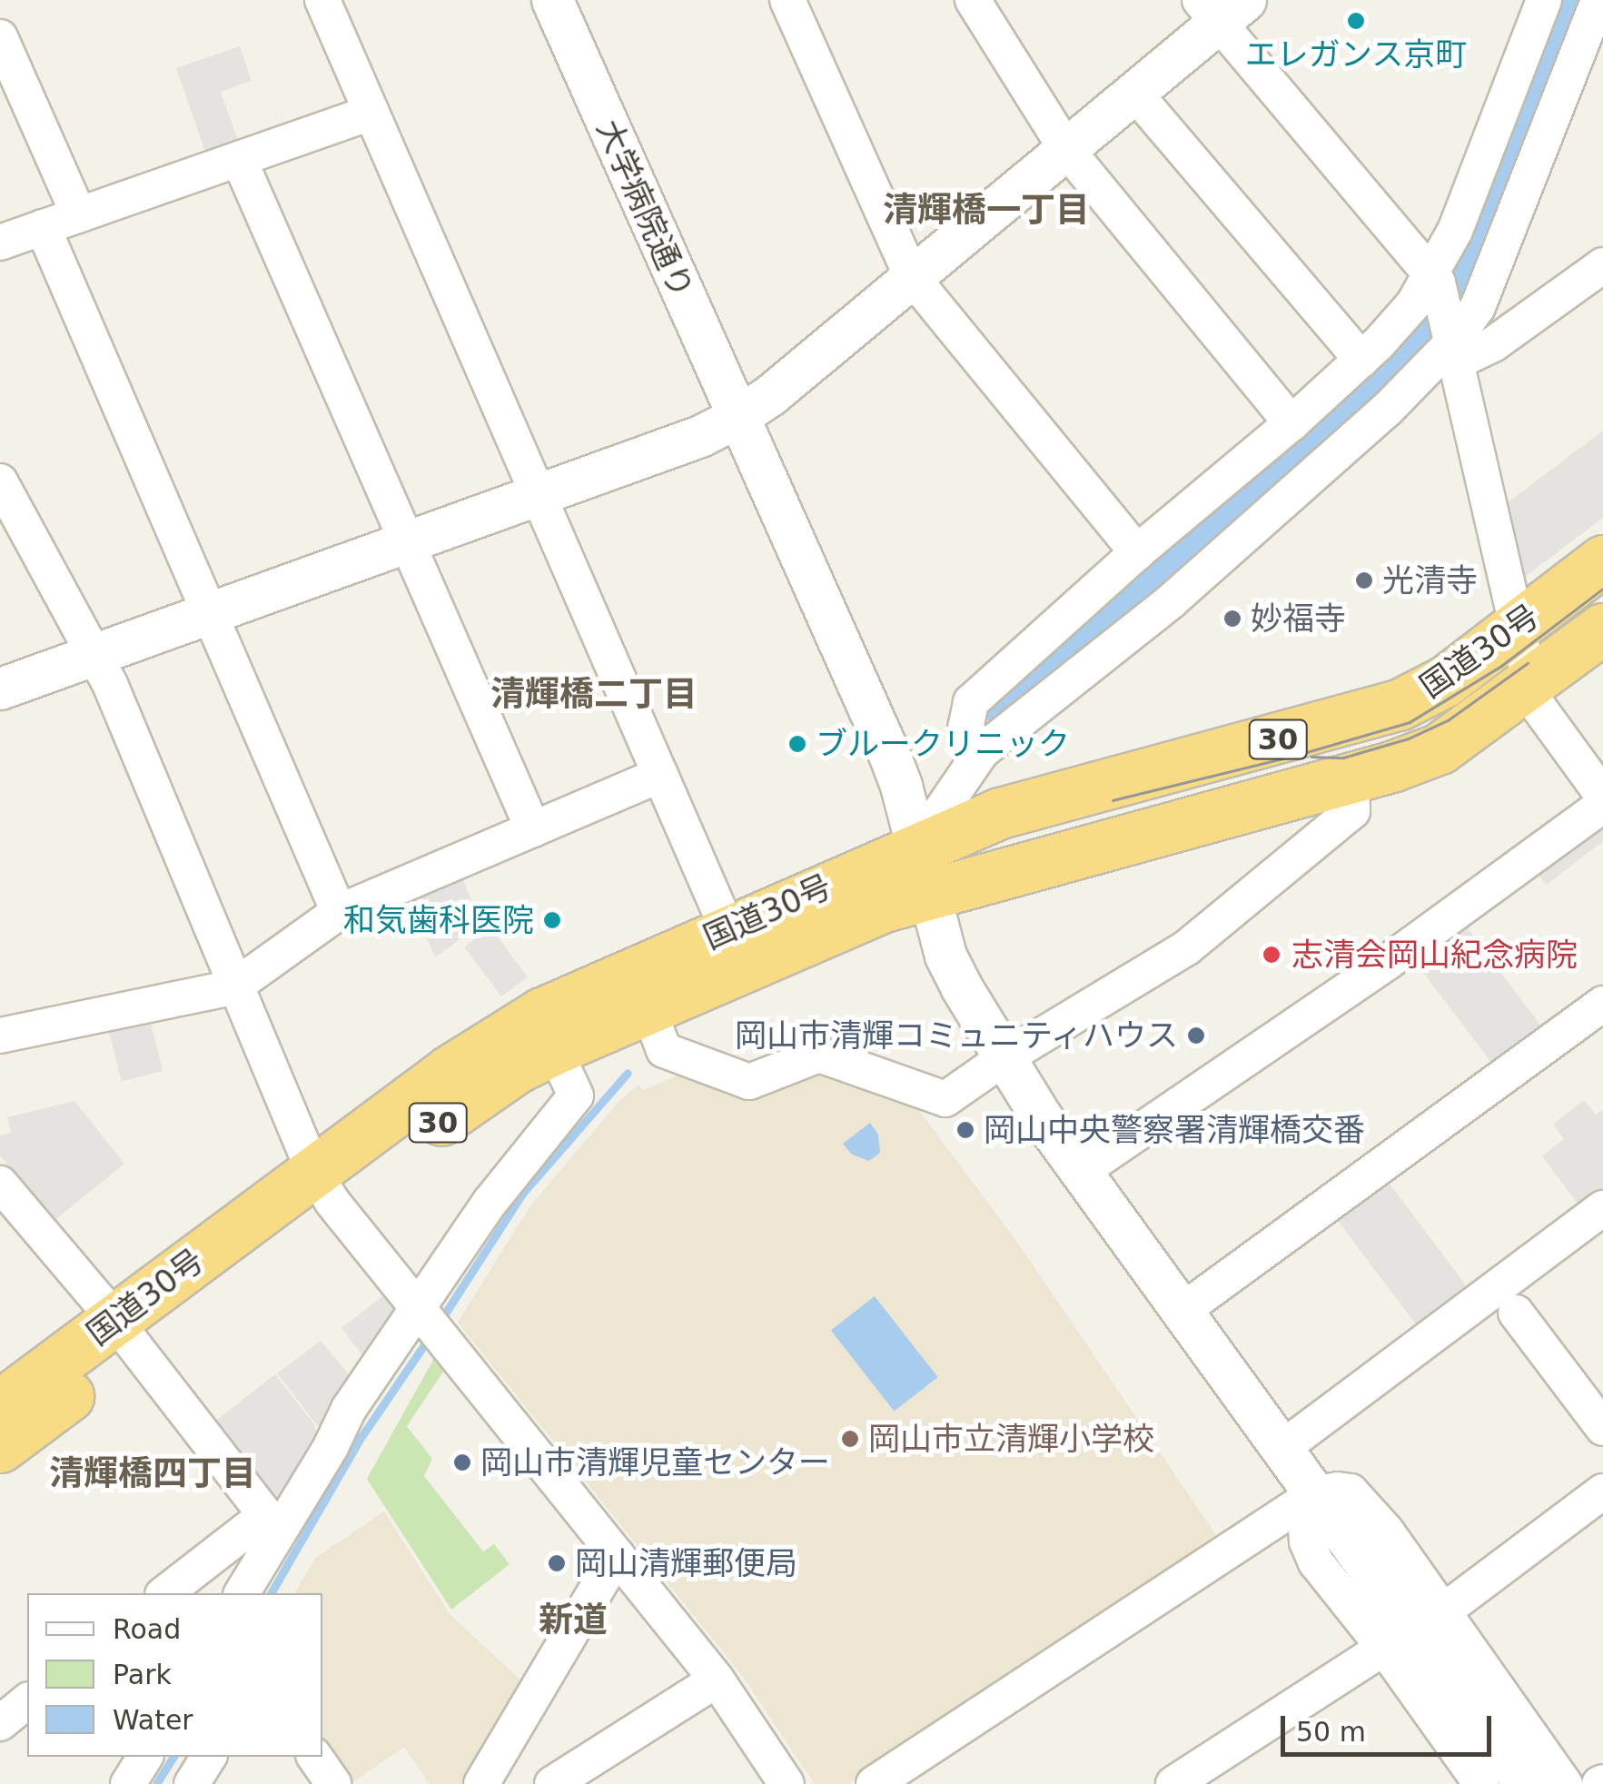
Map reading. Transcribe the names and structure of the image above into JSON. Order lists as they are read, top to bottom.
{
  "streets": {
    "highway": ["国道30号", "30"],
    "street": ["大学病院通り"]
  },
  "crossings": [
    ["大学病院通り", "国道30号"]
  ],
  "districts": [
    "清輝橋一丁目",
    "清輝橋二丁目",
    "清輝橋四丁目",
    "新道"
  ],
  "places": [
    "エレガンス京町",
    "光清寺",
    "妙福寺",
    "ブルークリニック",
    "和気歯科医院",
    "志清会岡山紀念病院",
    "岡山市清輝コミュニティハウス",
    "岡山中央警察署清輝橋交番",
    "岡山市立清輝小学校",
    "岡山市清輝児童センター",
    "岡山清輝郵便局"
  ],
  "legend": ["Road", "Park", "Water"],
  "scale_bar": "50 m"
}
